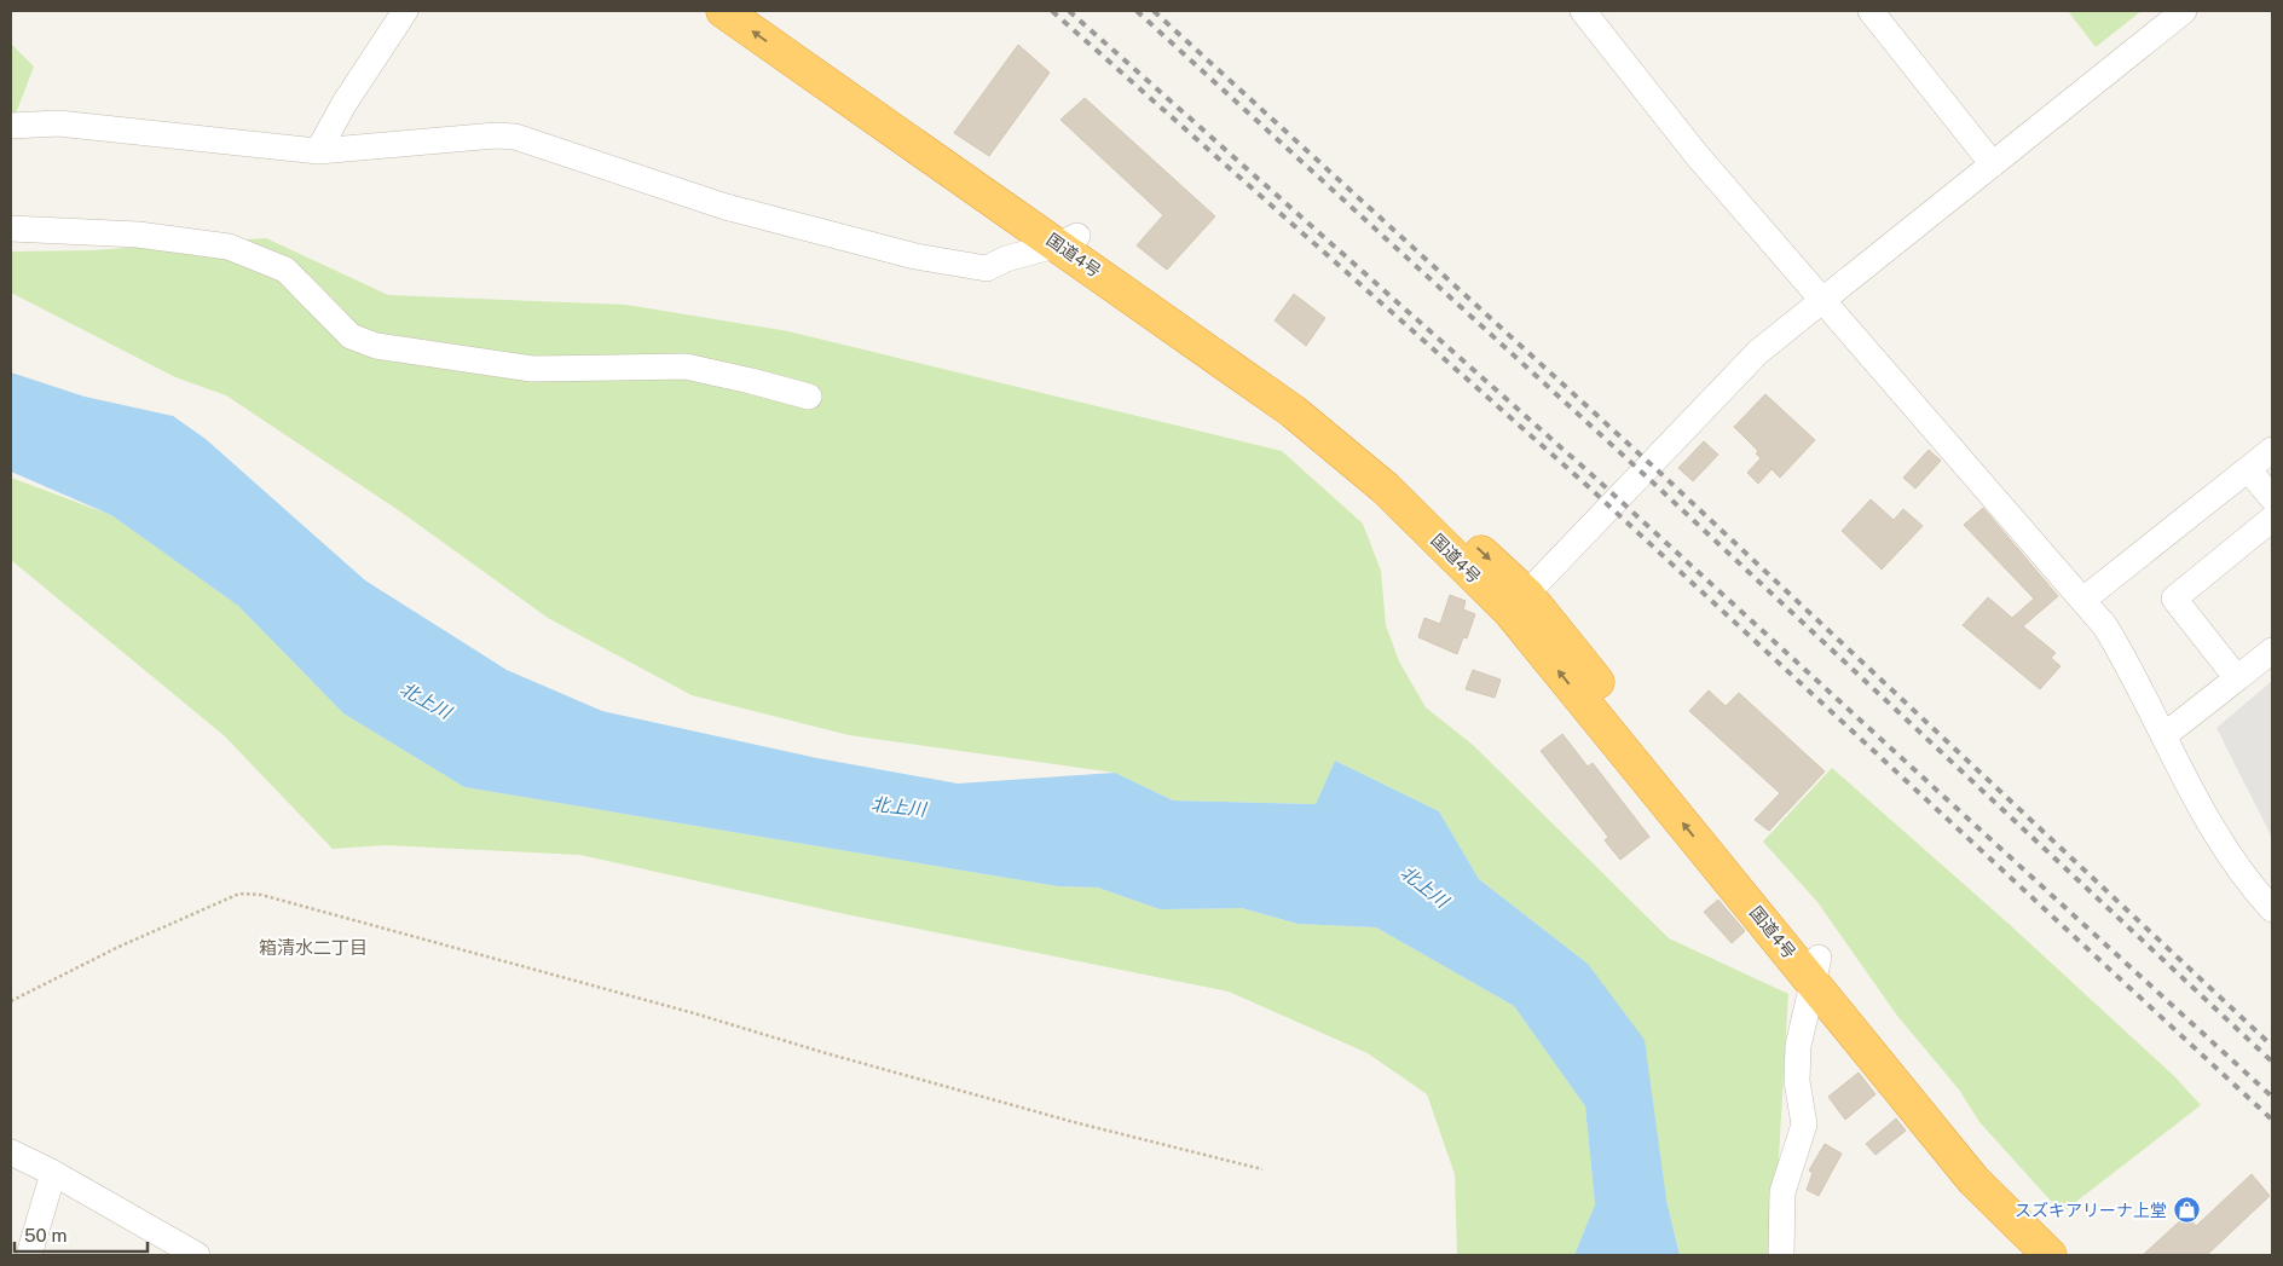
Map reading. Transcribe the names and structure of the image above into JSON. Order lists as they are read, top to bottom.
{
  "streets": {
    "highway": ["国道4号"]
  },
  "districts": ["箱清水二丁目"],
  "water": ["北上川"],
  "places": {
    "shop": ["スズキアリーナ上堂"]
  },
  "scale_bar": "50 m"
}
